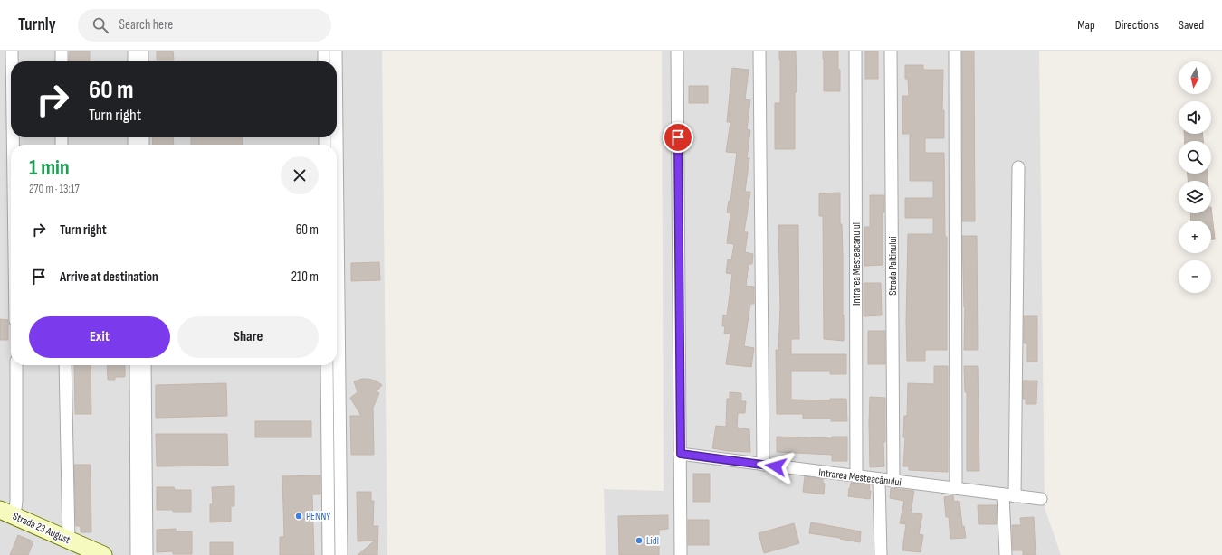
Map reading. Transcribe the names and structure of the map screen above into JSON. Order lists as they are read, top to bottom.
{
  "streets": {
    "main road": ["Strada 23 August"],
    "street": ["Intrarea Mesteacanului", "Strada Paltinului", "Intrarea Mesteacănului"]
  },
  "crossings": [
    ["Intrarea Mesteacanului", "Intrarea Mesteacănului"],
    ["Strada Paltinului", "Intrarea Mesteacănului"]
  ],
  "places": ["PENNY", "Lidl"],
  "north": "bottom",
  "page": {
    "header": "Turnly",
    "search": "Search here",
    "nav": ["Map", "Directions", "Saved"],
    "map_buttons": ["+", "−"],
    "turn": ["60 m", "Turn right"],
    "heading": ["1 min", "270 m · 13:17"],
    "list": [
      {
        "name": "Turn right",
        "value": "60 m"
      },
      {
        "name": "Arrive at destination",
        "value": "210 m"
      }
    ],
    "buttons": ["Exit", "Share"]
  }
}
